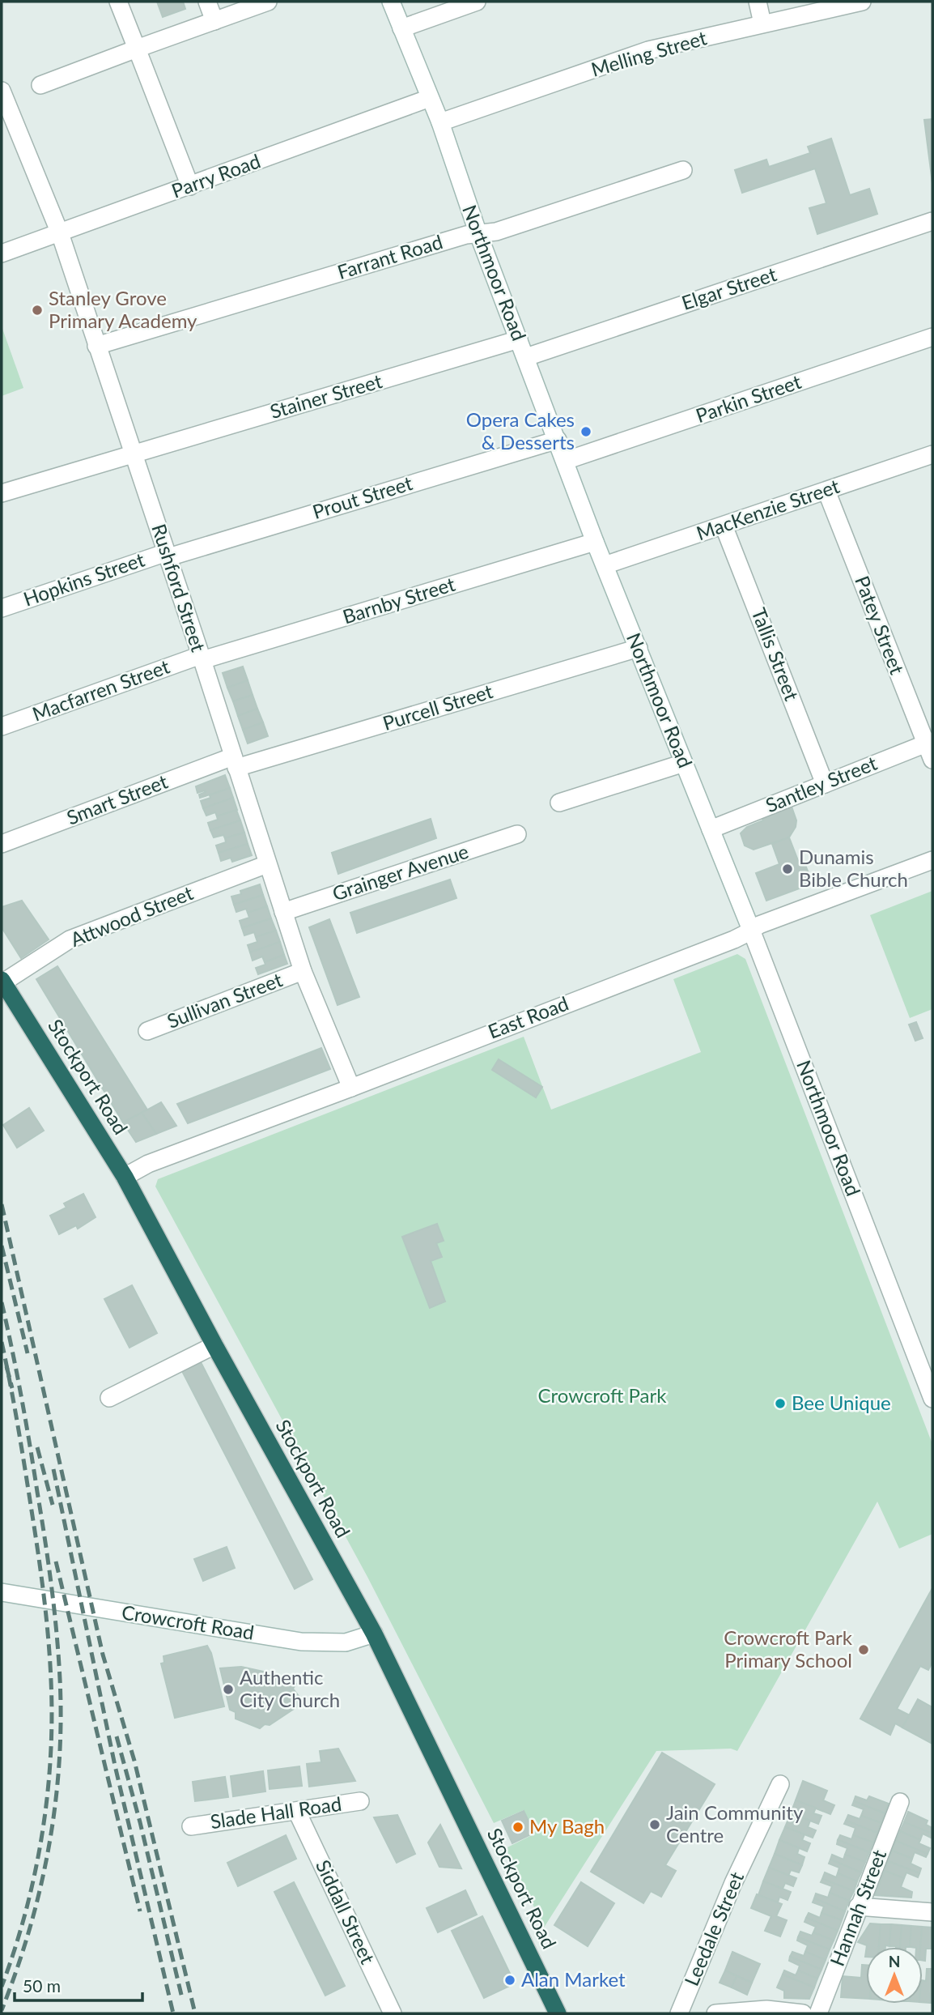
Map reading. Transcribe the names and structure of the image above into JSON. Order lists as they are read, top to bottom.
{
  "streets": {
    "highway": ["Stockport Road"],
    "street": [
      "Melling Street",
      "Parry Road",
      "Farrant Road",
      "Northmoor Road",
      "Elgar Street",
      "Stainer Street",
      "Parkin Street",
      "Prout Street",
      "MacKenzie Street",
      "Hopkins Street",
      "Rushford Street",
      "Barnby Street",
      "Patey Street",
      "Tallis Street",
      "Macfarren Street",
      "Purcell Street",
      "Santley Street",
      "Smart Street",
      "Grainger Avenue",
      "Attwood Street",
      "Sullivan Street",
      "East Road",
      "Crowcroft Road",
      "Slade Hall Road",
      "Hannah Street",
      "Siddall Street",
      "Leedale Street"
    ]
  },
  "crossings": [
    ["Melling Street", "Northmoor Road"],
    ["Parry Road", "Northmoor Road"],
    ["Parry Road", "Rushford Street"],
    ["Farrant Road", "Northmoor Road"],
    ["Farrant Road", "Rushford Street"],
    ["Northmoor Road", "Elgar Street"],
    ["Northmoor Road", "Stainer Street"],
    ["Northmoor Road", "Parkin Street"],
    ["Northmoor Road", "Prout Street"],
    ["Northmoor Road", "MacKenzie Street"],
    ["Northmoor Road", "Barnby Street"],
    ["Northmoor Road", "Purcell Street"],
    ["Northmoor Road", "Santley Street"],
    ["Northmoor Road", "East Road"],
    ["Stainer Street", "Rushford Street"],
    ["Prout Street", "Hopkins Street"],
    ["Prout Street", "Rushford Street"],
    ["MacKenzie Street", "Patey Street"],
    ["MacKenzie Street", "Tallis Street"],
    ["Hopkins Street", "Rushford Street"],
    ["Rushford Street", "Barnby Street"],
    ["Rushford Street", "Macfarren Street"],
    ["Rushford Street", "Purcell Street"],
    ["Rushford Street", "Smart Street"],
    ["Rushford Street", "Grainger Avenue"],
    ["Rushford Street", "Attwood Street"],
    ["Rushford Street", "Sullivan Street"],
    ["Rushford Street", "East Road"],
    ["Barnby Street", "Macfarren Street"],
    ["Patey Street", "Santley Street"],
    ["Tallis Street", "Santley Street"],
    ["Purcell Street", "Smart Street"],
    ["Attwood Street", "Stockport Road"],
    ["East Road", "Stockport Road"],
    ["Stockport Road", "Crowcroft Road"],
    ["Slade Hall Road", "Siddall Street"]
  ],
  "parks": ["Crowcroft Park"],
  "places": [
    "Stanley Grove Primary Academy",
    "Opera Cakes & Desserts",
    "Dunamis Bible Church",
    "Bee Unique",
    "Crowcroft Park Primary School",
    "Authentic City Church",
    "Jain Community Centre",
    "My Bagh",
    "Alan Market"
  ],
  "scale_bar": "50 m",
  "north": "top"
}
